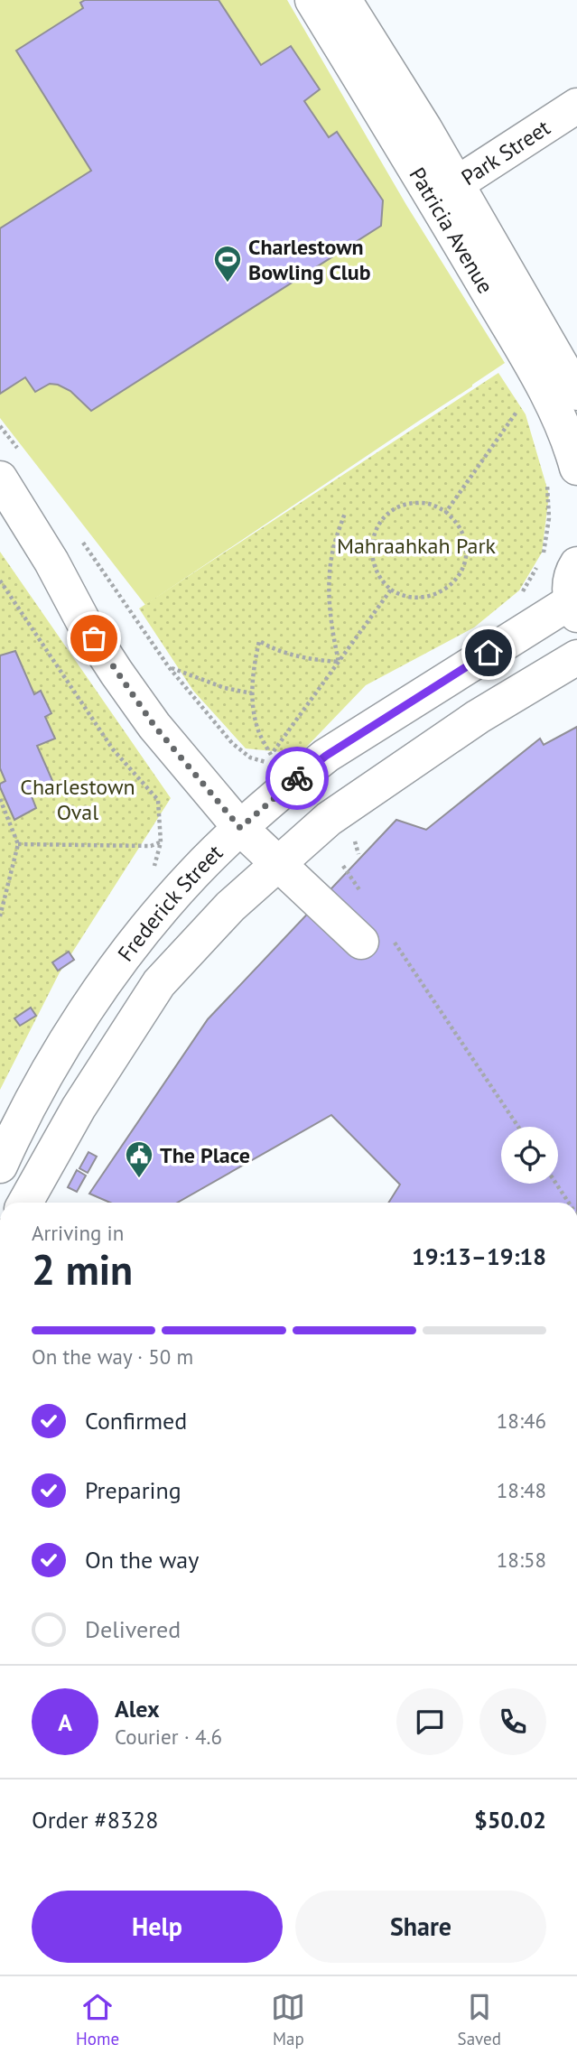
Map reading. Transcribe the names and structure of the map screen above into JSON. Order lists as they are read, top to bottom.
{
  "streets": {
    "street": ["Park Street", "Patricia Avenue", "Frederick Street"]
  },
  "crossings": [
    ["Park Street", "Patricia Avenue"]
  ],
  "parks": ["Mahraahkah Park", "Charlestown Oval"],
  "places": {
    "sports": ["Charlestown Bowling Club"],
    "public building": ["The Place"]
  },
  "page": {
    "heading": ["2 min", "Arriving in", "19:13–19:18"],
    "panel": [
      "Alex",
      "Courier · 4.6",
      "Order #8328",
      "$50.02"
    ],
    "bar": "On the way · 50 m",
    "list": [
      ["Confirmed", "18:46"],
      ["Preparing", "18:48"],
      ["On the way", "18:58"],
      "Delivered"
    ],
    "round": "A",
    "buttons": ["Help", "Share"],
    "tabs": ["Home", "Map", "Saved"]
  }
}
